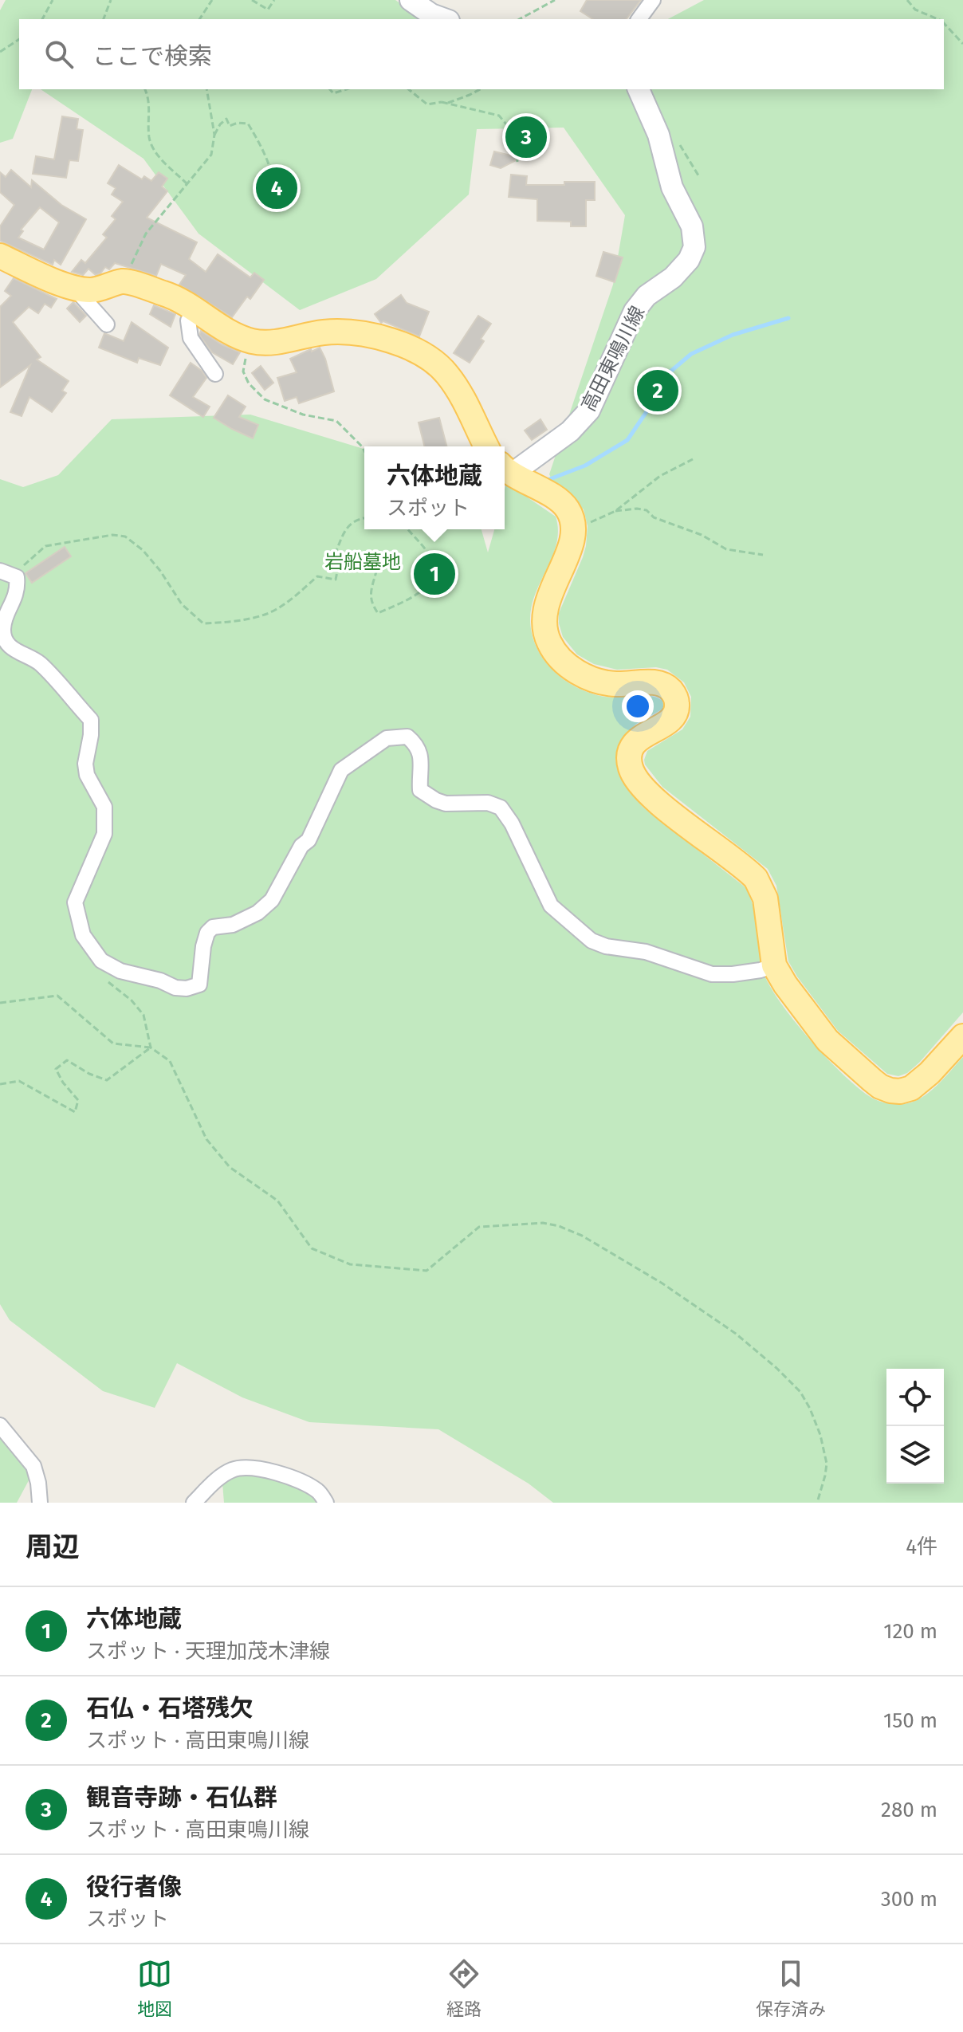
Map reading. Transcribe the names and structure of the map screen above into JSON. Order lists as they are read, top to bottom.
{
  "streets": {
    "main road": ["高田東鳴川線"]
  },
  "parks": ["岩船墓地"],
  "page": {
    "search": "ここで検索",
    "pins": [
      "3",
      "4",
      "2",
      "1"
    ],
    "popup": ["六体地蔵", "スポット"],
    "heading": ["周辺", "4件"],
    "list": [
      {
        "mark": "1",
        "name": "六体地蔵",
        "note": "スポット · 天理加茂木津線",
        "value": "120 m"
      },
      {
        "mark": "2",
        "name": "石仏・石塔残欠",
        "note": "スポット · 高田東鳴川線",
        "value": "150 m"
      },
      {
        "mark": "3",
        "name": "観音寺跡・石仏群",
        "note": "スポット · 高田東鳴川線",
        "value": "280 m"
      },
      {
        "mark": "4",
        "name": "役行者像",
        "note": "スポット",
        "value": "300 m"
      }
    ],
    "nav": ["地図", "経路", "保存済み"]
  }
}
